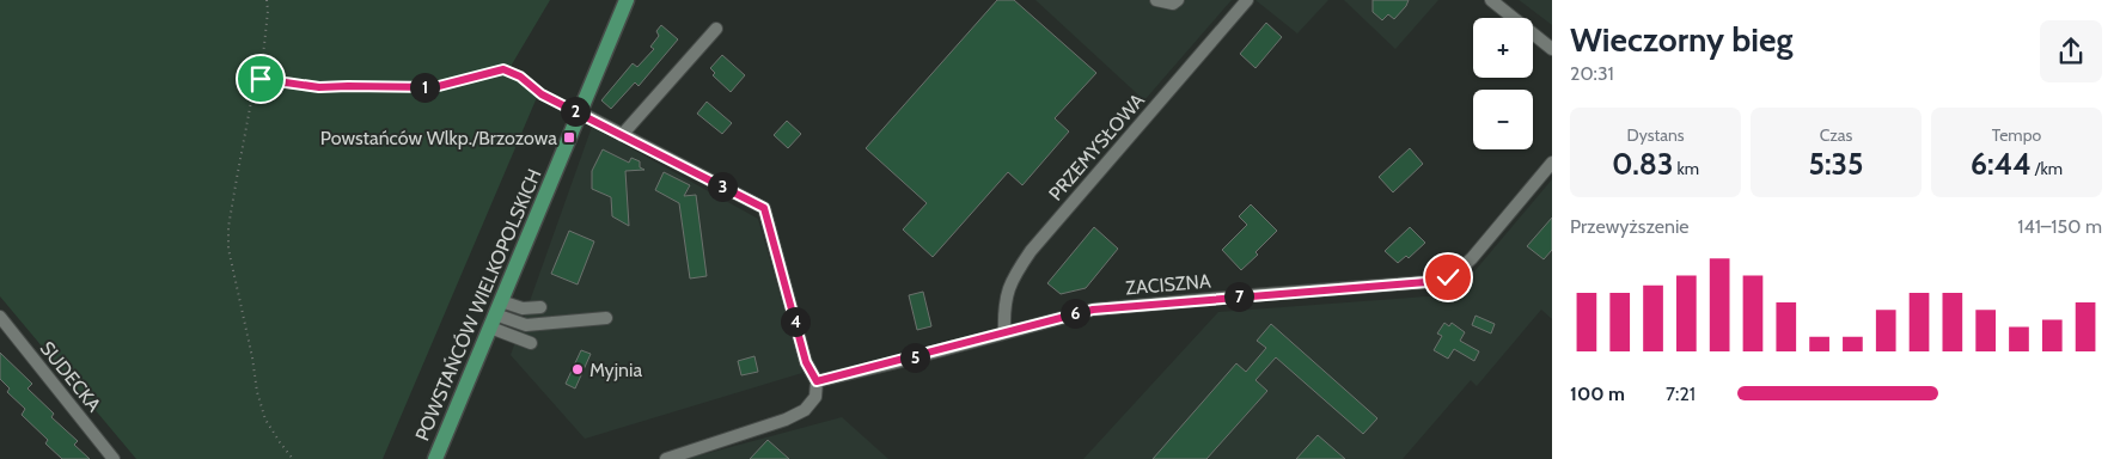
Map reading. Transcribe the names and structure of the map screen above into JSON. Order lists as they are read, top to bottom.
{
  "streets": {
    "main road": ["POWSTAŃCÓW WIELKOPOLSKICH"],
    "street": ["PRZEMYSŁOWA", "ZACISZNA", "SUDECKA"]
  },
  "crossings": [
    ["PRZEMYSŁOWA", "ZACISZNA"]
  ],
  "places": {
    "transit": ["Powstańców Wlkp./Brzozowa"],
    "other": ["Myjnia"]
  },
  "page": {
    "heading": ["Wieczorny bieg", "20:31"],
    "map_buttons": ["+", "−"],
    "pins": [
      "1",
      "2",
      "3",
      "7",
      "6",
      "4",
      "5"
    ],
    "stats": [
      ["Dystans", "0.83 km"],
      ["Czas", "5:35"],
      ["Tempo", "6:44 /km"]
    ],
    "chart": ["Przewyższenie", "141–150 m"],
    "list": [
      {
        "name": "100 m",
        "note": "7:21"
      }
    ]
  }
}
